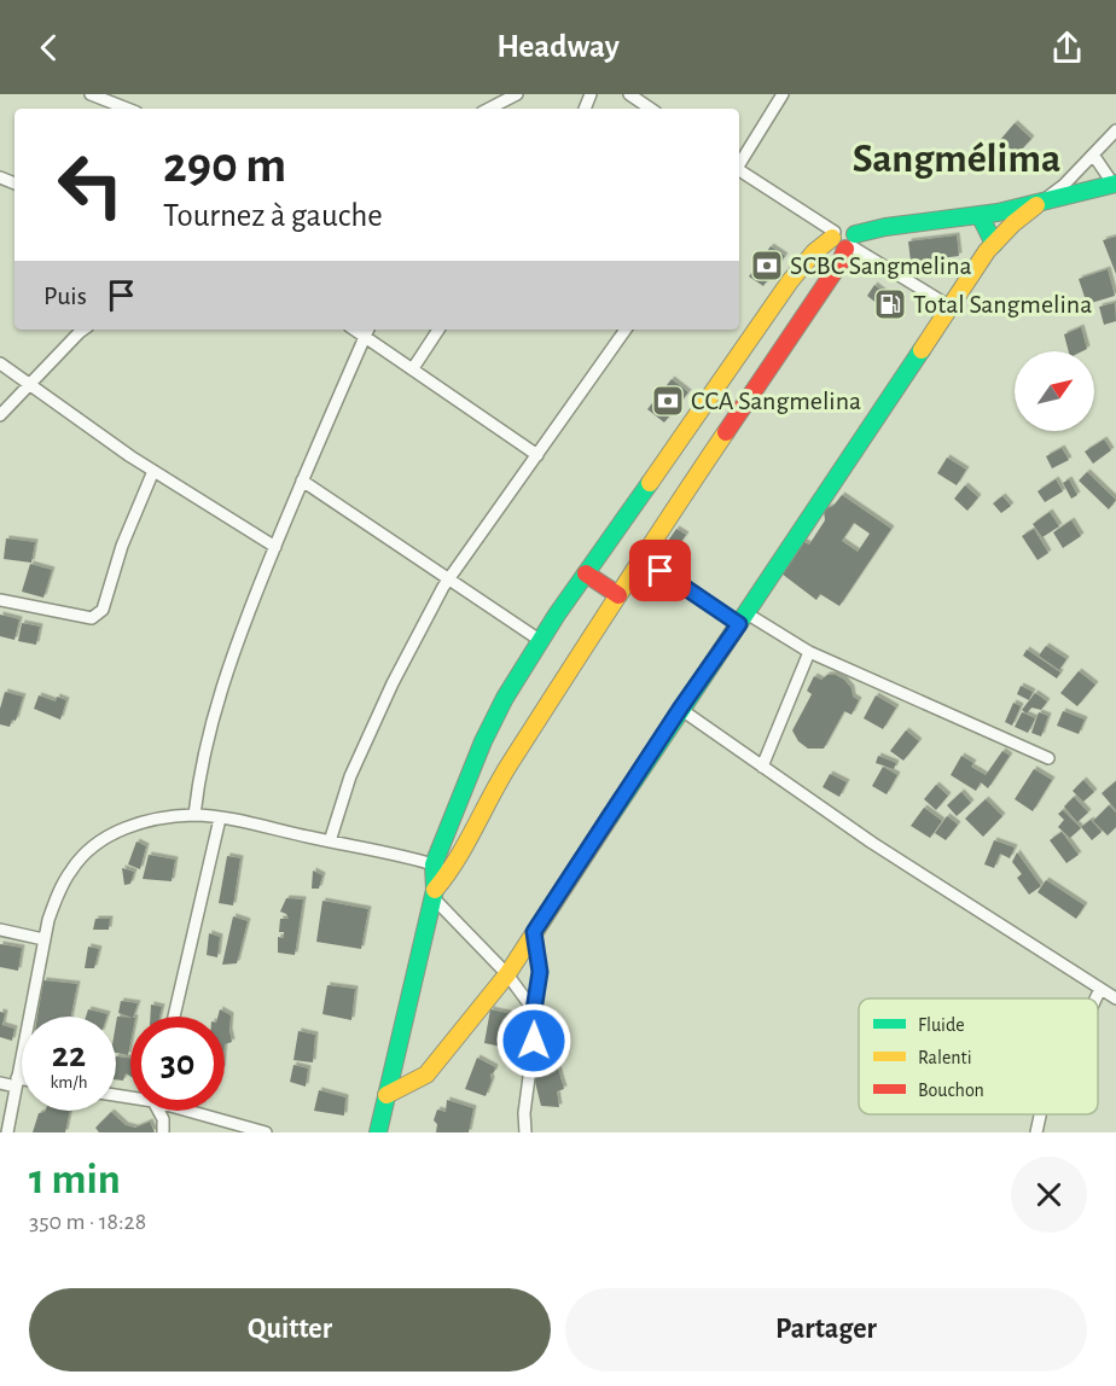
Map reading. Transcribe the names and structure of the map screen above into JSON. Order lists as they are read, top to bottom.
{
  "districts": ["Sangmélima"],
  "places": {
    "bank": ["SCBC Sangmelina", "CCA Sangmelina"],
    "fuel station": ["Total Sangmelina"]
  },
  "legend": ["Fluide", "Ralenti", "Bouchon"],
  "north": "top right",
  "page": {
    "header": "Headway",
    "turn": ["290 m", "Tournez à gauche"],
    "then": "Puis",
    "speed": "22 km/h",
    "limit": "30",
    "heading": ["1 min", "350 m · 18:28"],
    "buttons": ["Quitter", "Partager"]
  }
}
